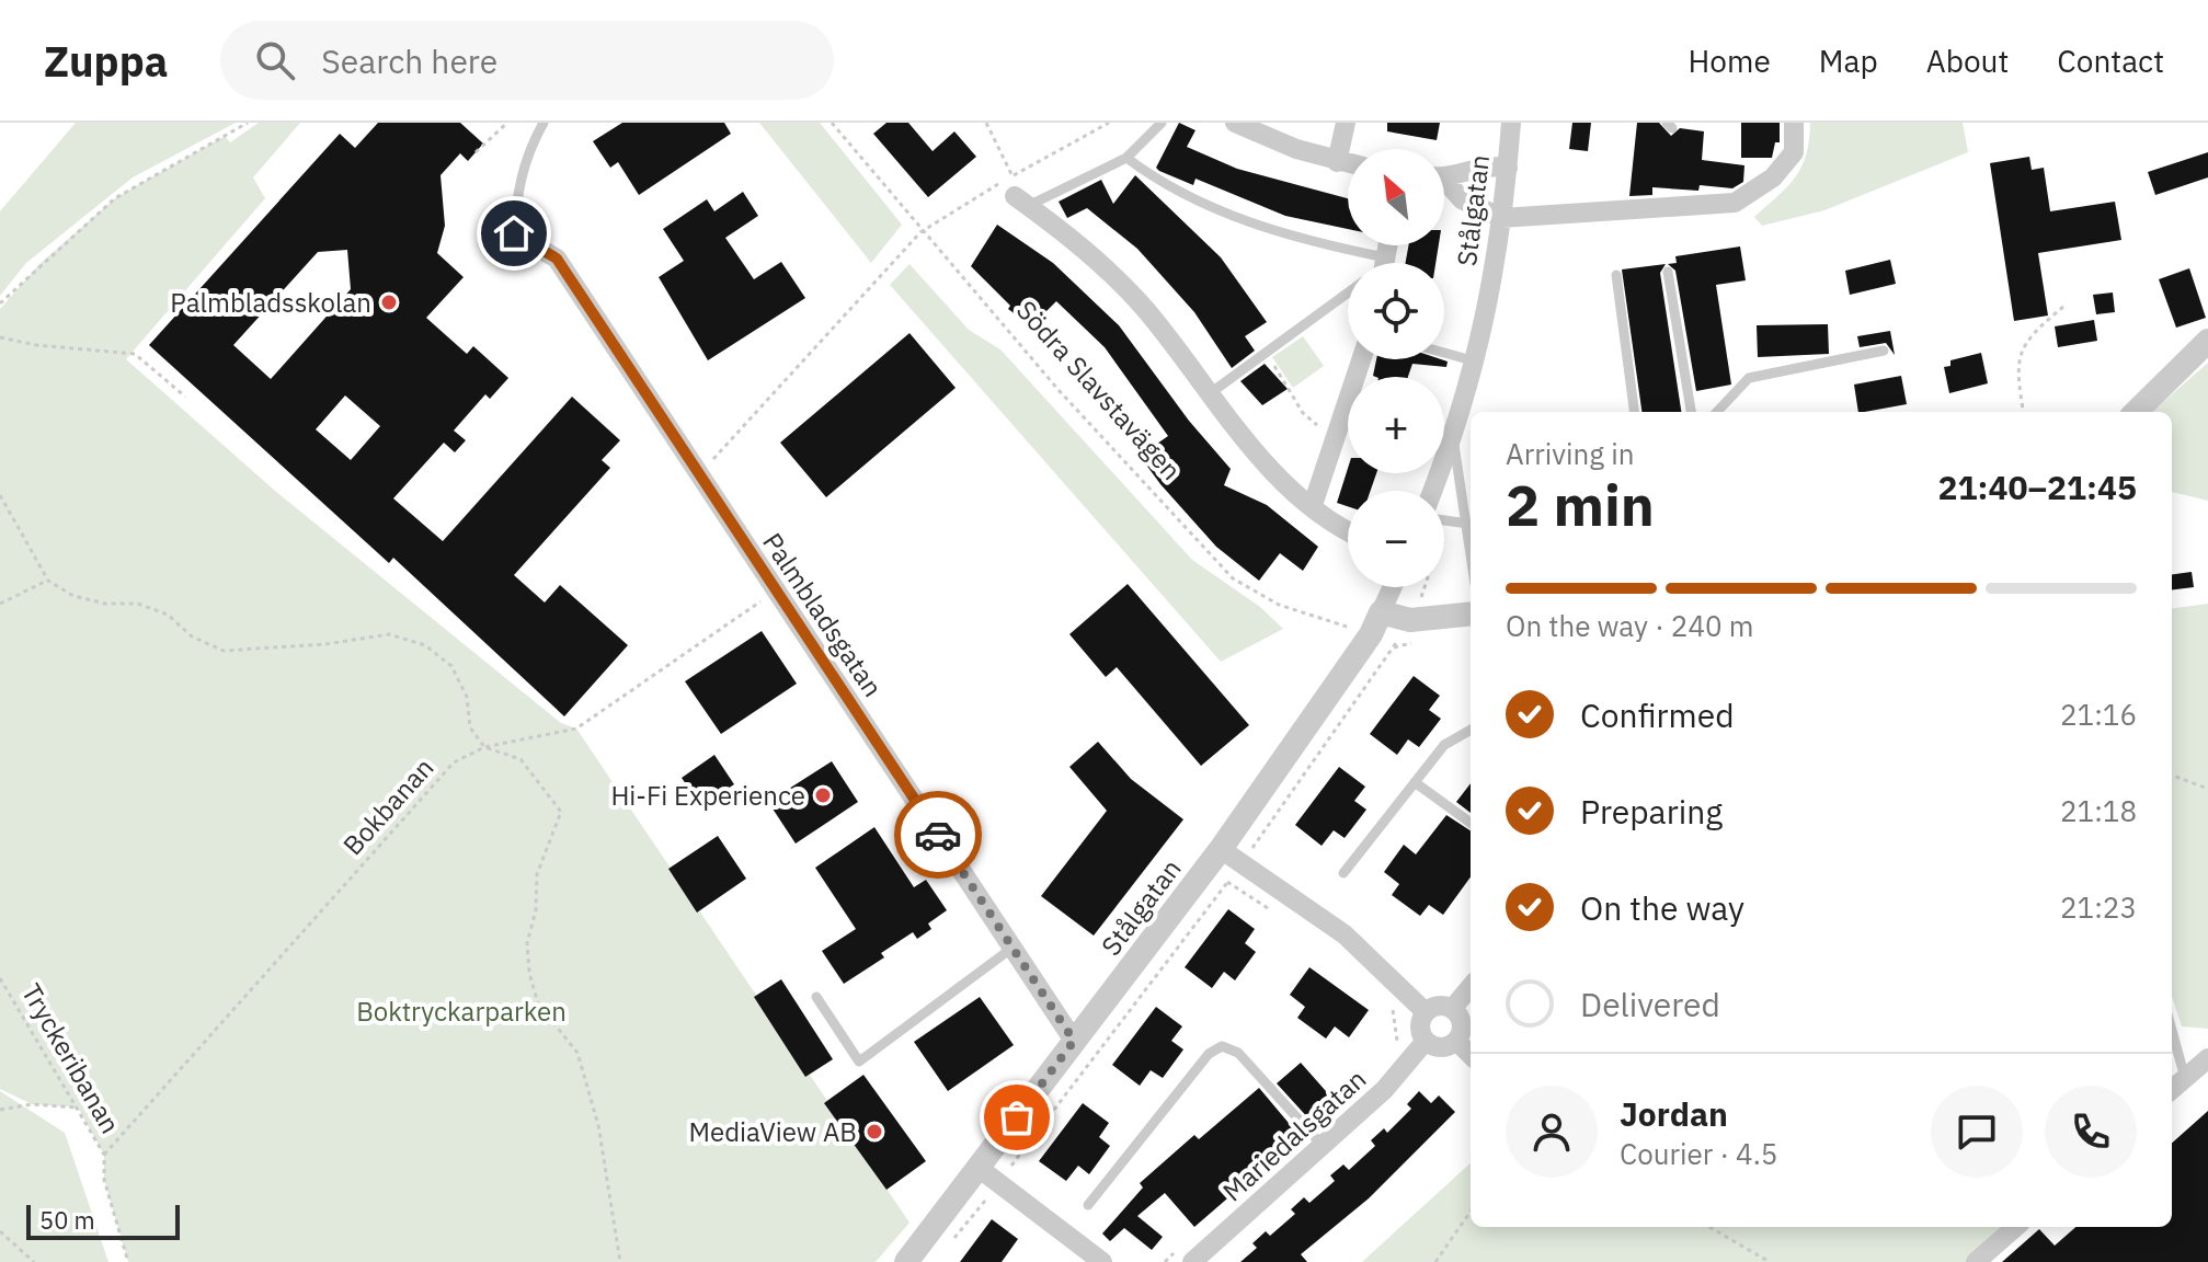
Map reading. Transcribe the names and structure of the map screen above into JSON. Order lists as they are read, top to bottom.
{
  "streets": {
    "street": ["Stålgatan", "Palmbladsgatan", "Mariedalsgatan"],
    "path": ["Södra Slavstavägen", "Bokbanan", "Tryckeribanan"]
  },
  "crossings": [
    ["Stålgatan", "Södra Slavstavägen"],
    ["Stålgatan", "Palmbladsgatan"],
    ["Palmbladsgatan", "Bokbanan"],
    ["Bokbanan", "Tryckeribanan"]
  ],
  "parks": ["Boktryckarparken"],
  "places": ["Palmbladsskolan", "Hi-Fi Experience", "MediaView AB"],
  "scale_bar": "50 m",
  "north": "top left",
  "page": {
    "header": "Zuppa",
    "search": "Search here",
    "nav": [
      "Home",
      "Map",
      "About",
      "Contact"
    ],
    "map_buttons": ["+", "−"],
    "heading": ["2 min", "Arriving in", "21:40–21:45"],
    "panel": ["Jordan", "Courier · 4.5"],
    "bar": "On the way · 240 m",
    "list": [
      ["Confirmed", "21:16"],
      ["Preparing", "21:18"],
      ["On the way", "21:23"],
      "Delivered"
    ],
    "scale": "50 m"
  }
}
